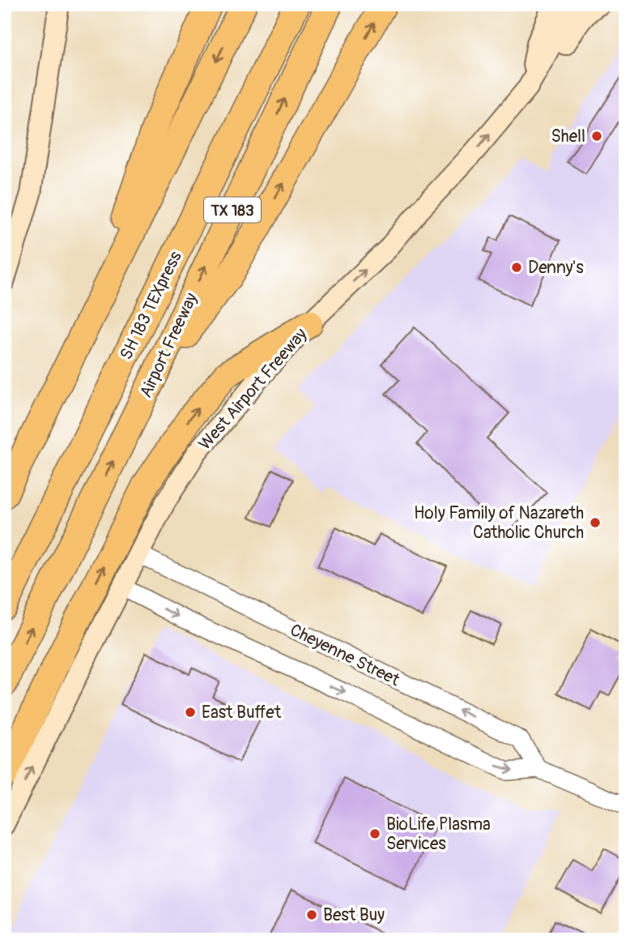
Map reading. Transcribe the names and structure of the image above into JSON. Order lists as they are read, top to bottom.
{
  "streets": {
    "highway": ["TX 183", "SH 183 TEXpress", "Airport Freeway"],
    "main road": ["West Airport Freeway"],
    "street": ["Cheyenne Street"]
  },
  "crossings": [
    ["West Airport Freeway", "Cheyenne Street"]
  ],
  "one_way": ["West Airport Freeway"],
  "places": [
    "Shell",
    "Denny's",
    "Holy Family of Nazareth Catholic Church",
    "East Buffet",
    "BioLife Plasma Services",
    "Best Buy"
  ]
}
